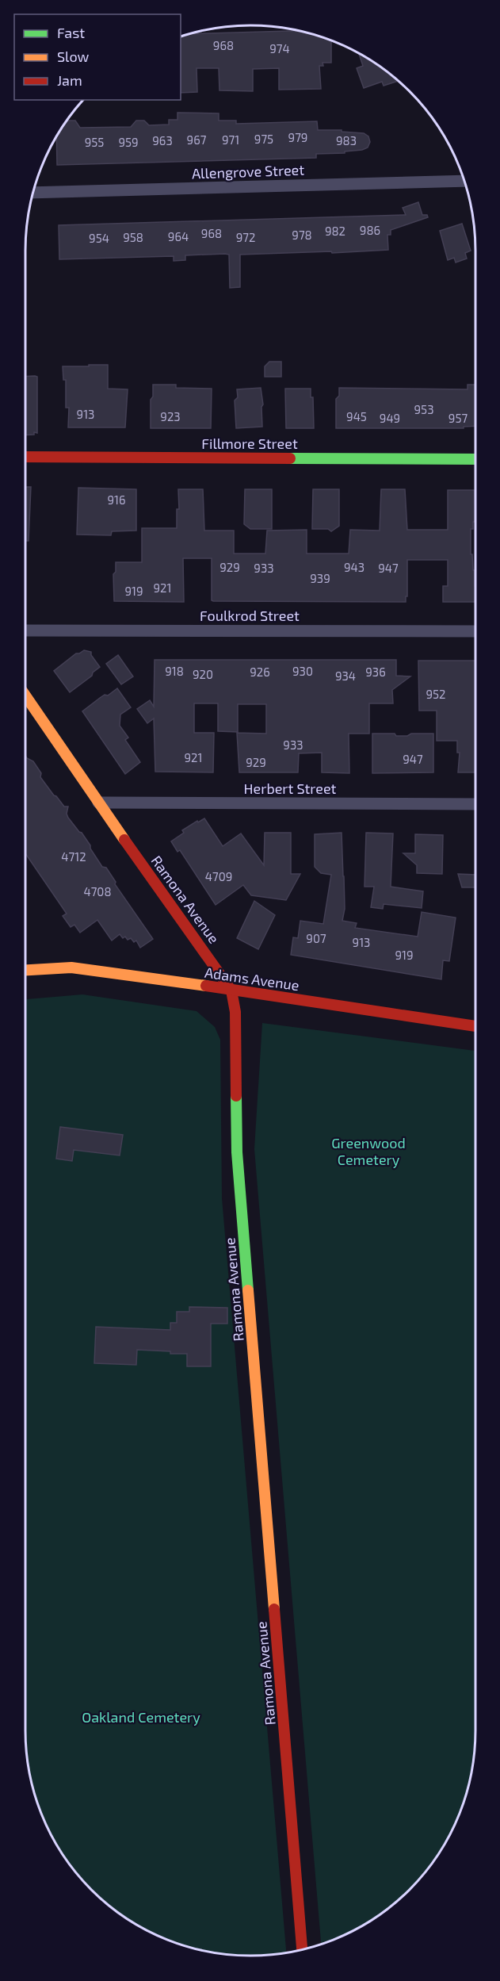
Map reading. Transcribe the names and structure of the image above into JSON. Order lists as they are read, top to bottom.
{
  "streets": {
    "street": [
      "Allengrove Street",
      "Fillmore Street",
      "Foulkrod Street",
      "Herbert Street",
      "Ramona Avenue",
      "Adams Avenue"
    ]
  },
  "crossings": [
    ["Herbert Street", "Ramona Avenue"],
    ["Ramona Avenue", "Adams Avenue"]
  ],
  "parks": ["Greenwood Cemetery", "Oakland Cemetery"],
  "house_numbers": [
    "968",
    "974",
    "979",
    "975",
    "967",
    "971",
    "963",
    "983",
    "955",
    "959",
    "986",
    "982",
    "968",
    "978",
    "964",
    "958",
    "972",
    "954",
    "953",
    "913",
    "923",
    "945",
    "949",
    "957",
    "916",
    "929",
    "943",
    "933",
    "947",
    "939",
    "921",
    "919",
    "918",
    "930",
    "926",
    "936",
    "920",
    "934",
    "952",
    "933",
    "921",
    "947",
    "929",
    "4712",
    "4709",
    "4708",
    "907",
    "913",
    "919"
  ],
  "legend": ["Fast", "Slow", "Jam"]
}
